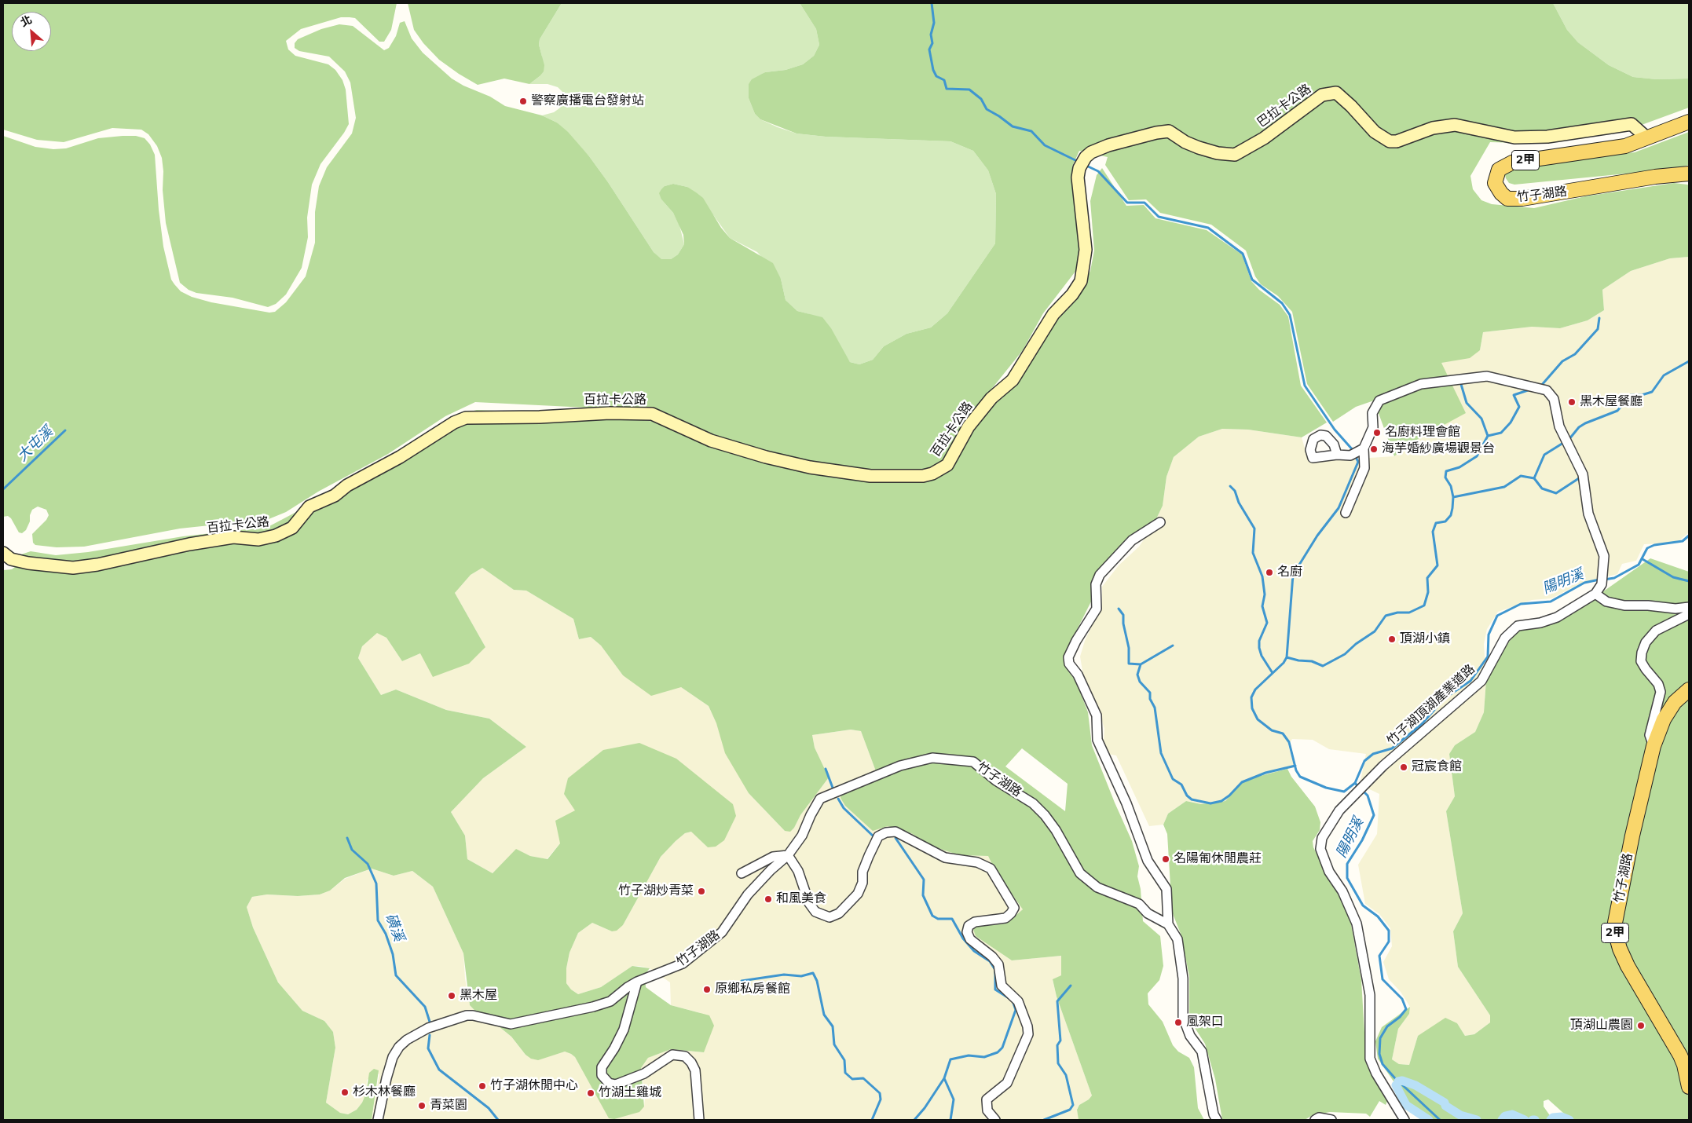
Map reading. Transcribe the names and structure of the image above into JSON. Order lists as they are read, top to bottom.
{
  "streets": {
    "main road": [
      "巴拉卡公路",
      "2甲",
      "竹子湖路",
      "百拉卡公路"
    ],
    "street": ["竹子湖頂湖產業道路"]
  },
  "crossings": [
    ["巴拉卡公路", "竹子湖路"],
    ["巴拉卡公路", "百拉卡公路"]
  ],
  "water": ["大屯溪", "陽明溪", "磺溪"],
  "places": [
    "警察廣播電台發射站",
    "黑木屋餐廳",
    "名廚料理會館",
    "海芋婚紗廣場觀景台",
    "名廚",
    "頂湖小鎮",
    "冠宸食館",
    "名陽匍休閒農莊",
    "竹子湖炒青菜",
    "和風美食",
    "原鄉私房餐館",
    "黑木屋",
    "風架口",
    "頂湖山農園",
    "竹子湖休閒中心",
    "杉木林餐廳",
    "竹湖土雞城",
    "青菜園"
  ],
  "north": "top left"
}
